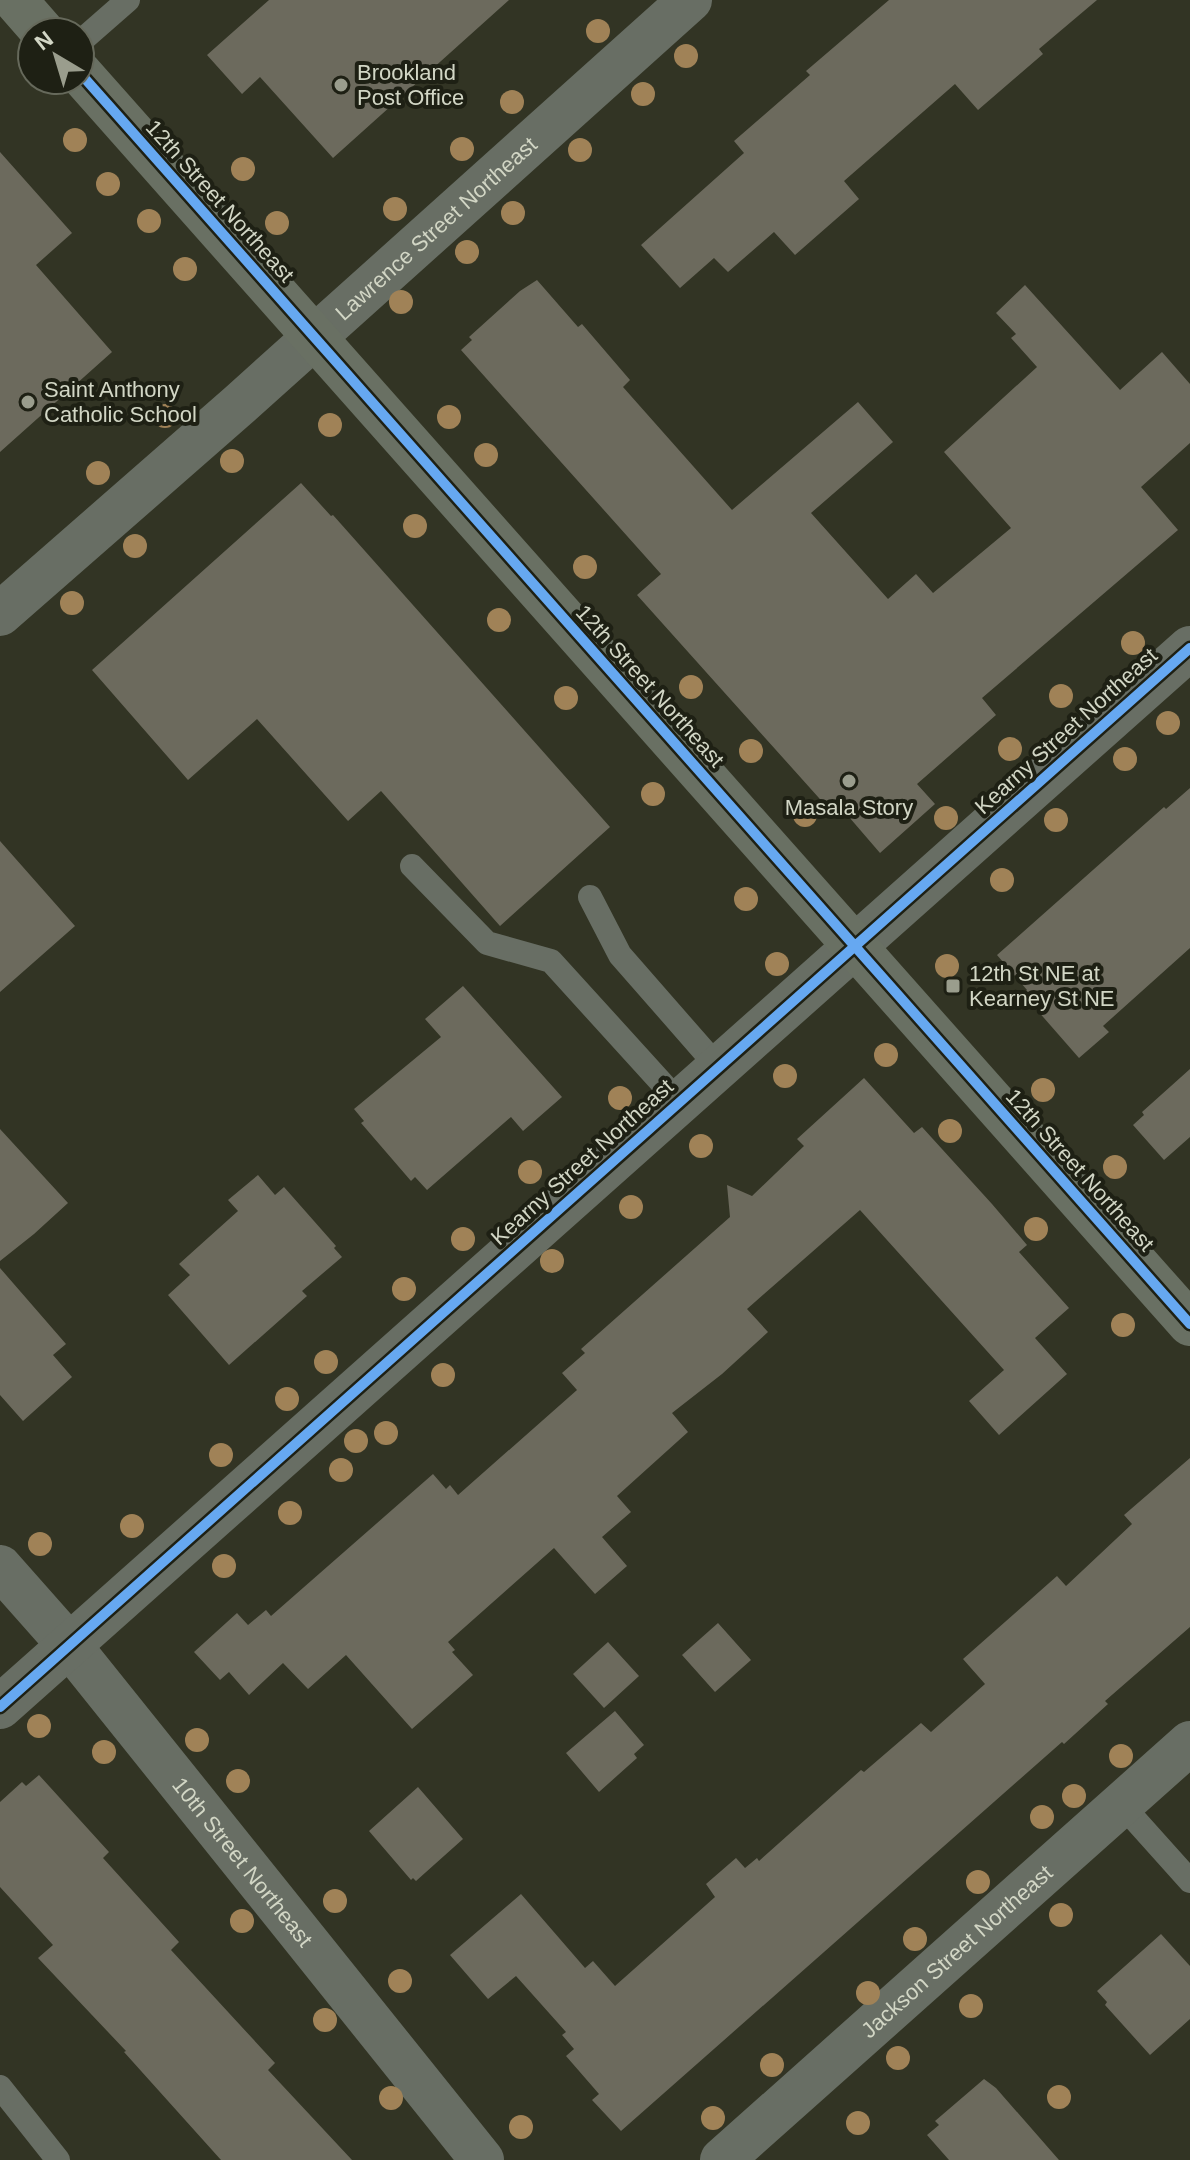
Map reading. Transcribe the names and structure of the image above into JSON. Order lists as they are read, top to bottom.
{
  "streets": {
    "street": [
      "12th Street Northeast",
      "Lawrence Street Northeast",
      "Kearny Street Northeast",
      "10th Street Northeast",
      "Jackson Street Northeast"
    ]
  },
  "crossings": [
    ["12th Street Northeast", "Lawrence Street Northeast"],
    ["12th Street Northeast", "Kearny Street Northeast"],
    ["Kearny Street Northeast", "10th Street Northeast"]
  ],
  "places": {
    "other": ["Brookland Post Office", "Saint Anthony Catholic School", "Masala Story"],
    "transit": ["12th St NE at Kearney St NE"]
  },
  "north": "top left"
}
